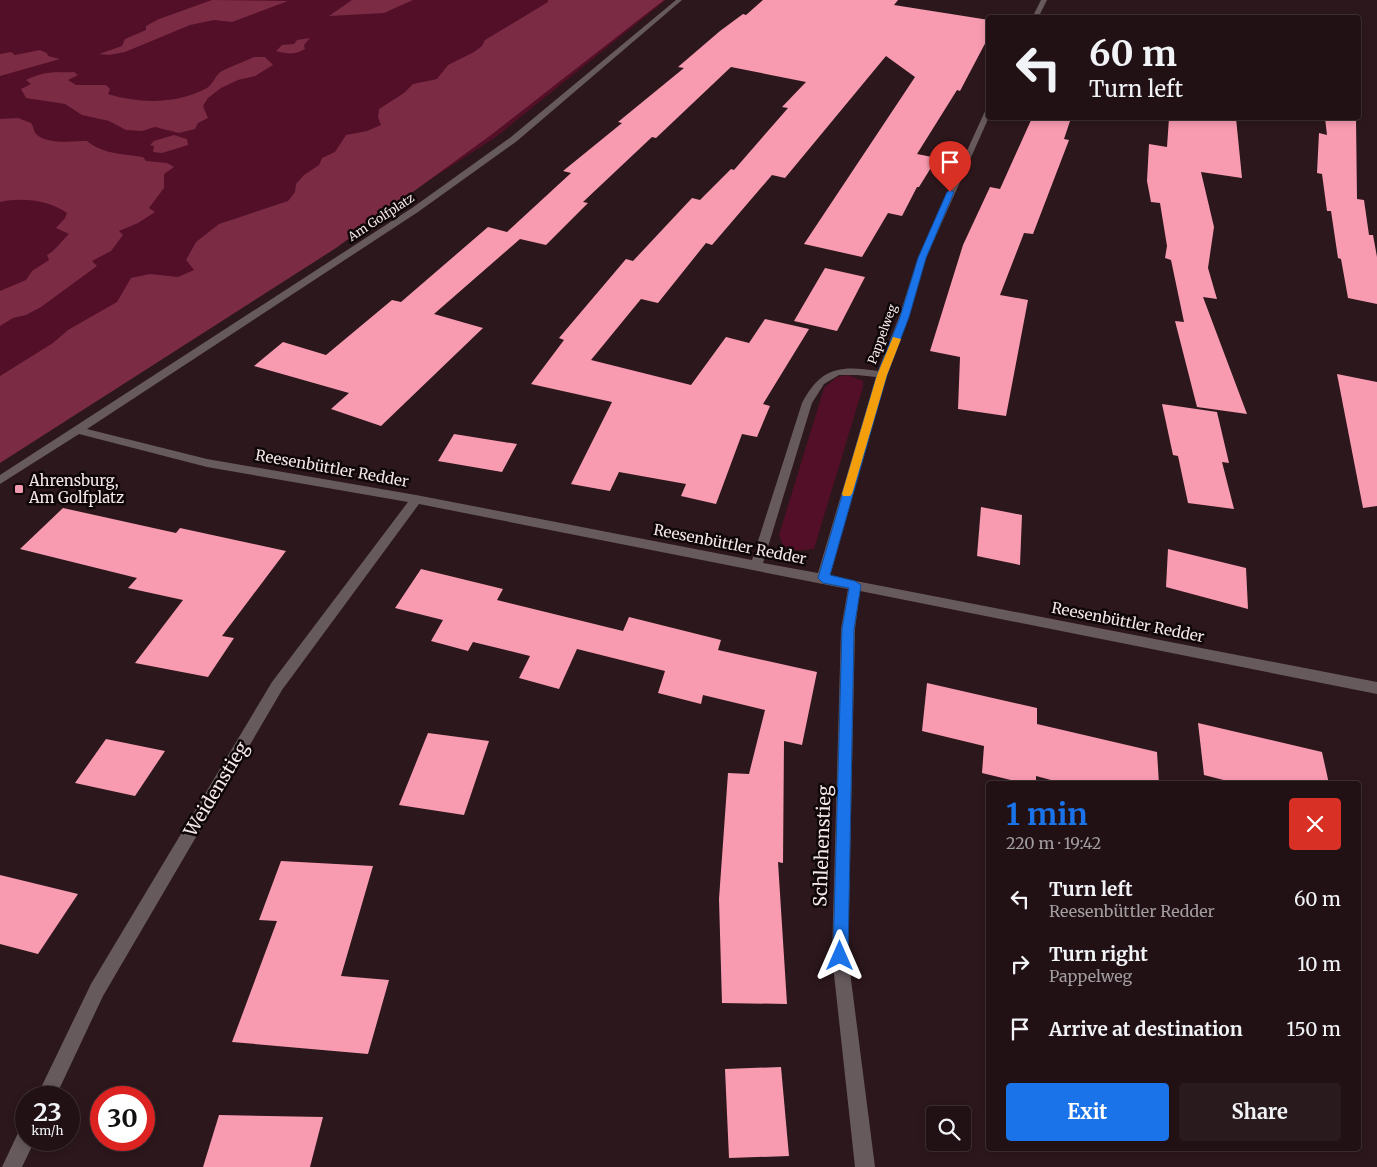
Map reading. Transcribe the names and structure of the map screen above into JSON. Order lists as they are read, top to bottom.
{
  "streets": {
    "street": [
      "Am Golfplatz",
      "Pappelweg",
      "Reesenbüttler Redder",
      "Weidenstieg",
      "Schlehenstieg"
    ]
  },
  "crossings": [
    ["Am Golfplatz", "Reesenbüttler Redder"],
    ["Pappelweg", "Reesenbüttler Redder"],
    ["Reesenbüttler Redder", "Weidenstieg"],
    ["Reesenbüttler Redder", "Schlehenstieg"]
  ],
  "places": {
    "transit": ["Ahrensburg, Am Golfplatz"]
  },
  "page": {
    "turn": ["60 m", "Turn left"],
    "heading": ["1 min", "220 m · 19:42"],
    "list": [
      {
        "name": "Turn left",
        "note": "Reesenbüttler Redder",
        "value": "60 m"
      },
      {
        "name": "Turn right",
        "note": "Pappelweg",
        "value": "10 m"
      },
      {
        "name": "Arrive at destination",
        "value": "150 m"
      }
    ],
    "buttons": ["Exit", "Share"],
    "speed": "23 km/h",
    "limit": "30"
  }
}
